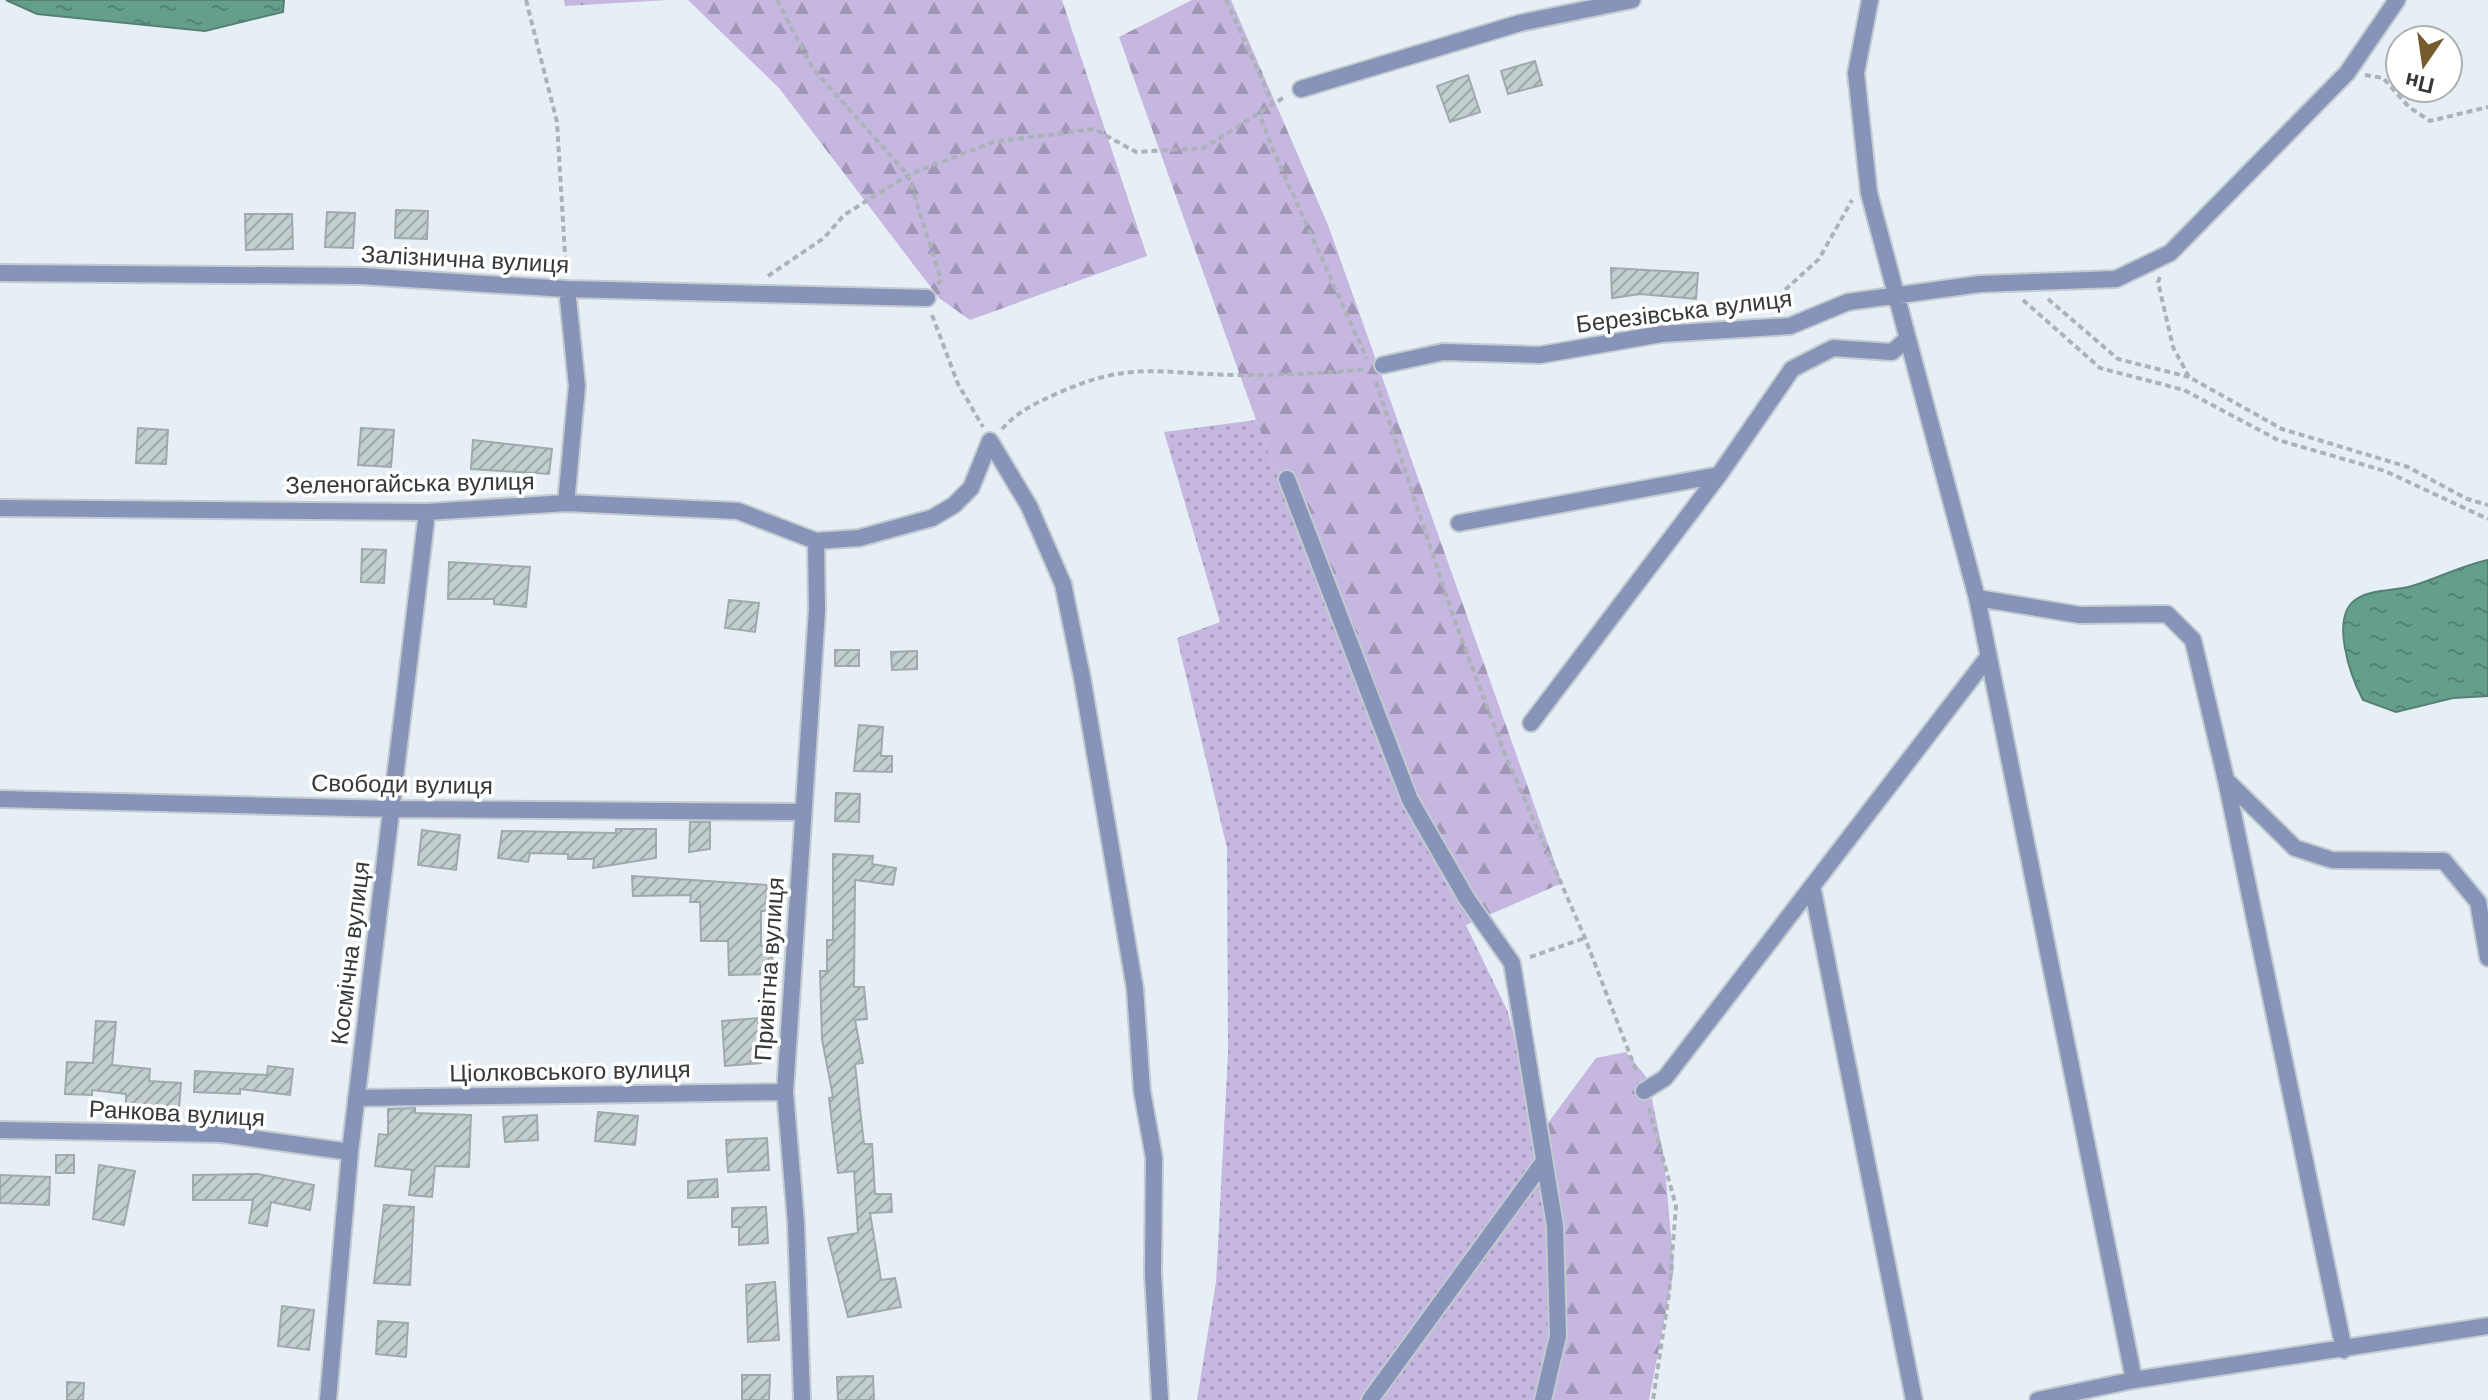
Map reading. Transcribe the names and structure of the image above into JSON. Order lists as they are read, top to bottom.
{
  "streets": {
    "street": [
      "Залізнична вулиця",
      "Березівська вулиця",
      "Зеленогайська вулиця",
      "Свободи вулиця",
      "Космічна вулиця",
      "Привітна вулиця",
      "Ціолковського вулиця",
      "Ранкова вулиця"
    ]
  },
  "crossings": [
    ["Зеленогайська вулиця", "Космічна вулиця"],
    ["Зеленогайська вулиця", "Привітна вулиця"],
    ["Свободи вулиця", "Космічна вулиця"],
    ["Свободи вулиця", "Привітна вулиця"],
    ["Космічна вулиця", "Ціолковського вулиця"],
    ["Космічна вулиця", "Ранкова вулиця"],
    ["Привітна вулиця", "Ціолковського вулиця"]
  ],
  "north": "bottom"
}
